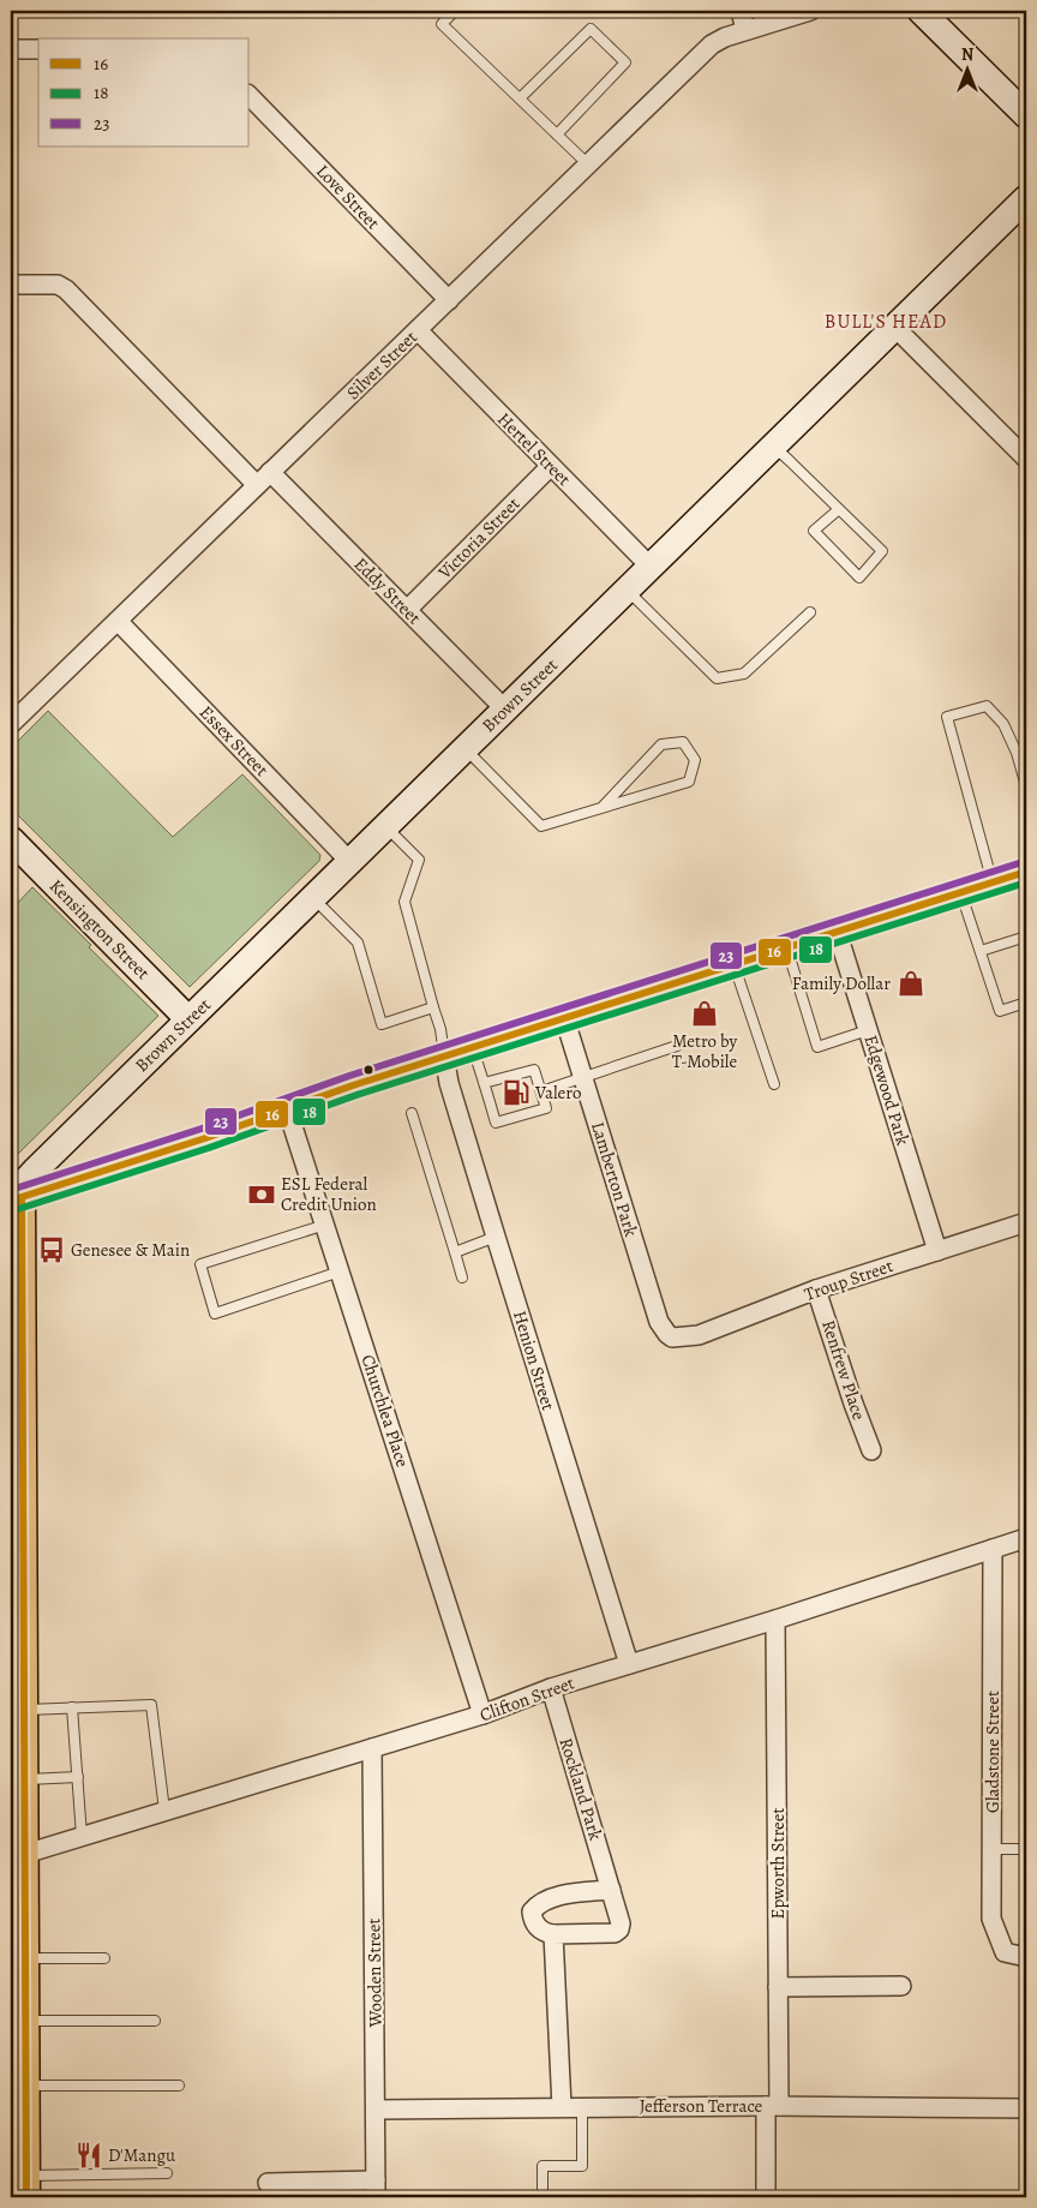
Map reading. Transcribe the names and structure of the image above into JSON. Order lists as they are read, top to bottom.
{
  "streets": {
    "main road": ["Brown Street", "Kensington Street"],
    "street": [
      "Love Street",
      "Silver Street",
      "Hertel Street",
      "Victoria Street",
      "Eddy Street",
      "Essex Street",
      "Edgewood Park",
      "Lamberton Park",
      "Troup Street",
      "Henion Street",
      "Renfrew Place",
      "Churchlea Place",
      "Clifton Street",
      "Gladstone Street",
      "Rockland Park",
      "Epworth Street",
      "Wooden Street",
      "Jefferson Terrace"
    ]
  },
  "crossings": [
    ["Love Street", "Silver Street"],
    ["Silver Street", "Hertel Street"],
    ["Silver Street", "Eddy Street"],
    ["Silver Street", "Essex Street"],
    ["Hertel Street", "Victoria Street"],
    ["Hertel Street", "Brown Street"],
    ["Victoria Street", "Eddy Street"],
    ["Eddy Street", "Brown Street"],
    ["Brown Street", "Essex Street"],
    ["Brown Street", "Kensington Street"],
    ["Edgewood Park", "Troup Street"],
    ["Lamberton Park", "Troup Street"],
    ["Troup Street", "Renfrew Place"],
    ["Henion Street", "Clifton Street"],
    ["Churchlea Place", "Clifton Street"],
    ["Clifton Street", "Gladstone Street"],
    ["Clifton Street", "Rockland Park"],
    ["Clifton Street", "Epworth Street"],
    ["Clifton Street", "Wooden Street"],
    ["Epworth Street", "Jefferson Terrace"],
    ["Wooden Street", "Jefferson Terrace"]
  ],
  "districts": ["BULL'S HEAD"],
  "places": {
    "shop": ["Family Dollar", "Metro by T-Mobile"],
    "fuel station": ["Valero"],
    "bank": ["ESL Federal Credit Union"],
    "bus stop": ["Genesee & Main"],
    "restaurant": ["D'Mangu"]
  },
  "lines": ["transit line 23", "transit line 16", "transit line 18"],
  "legend": ["16", "18", "23"],
  "north": "top"
}
